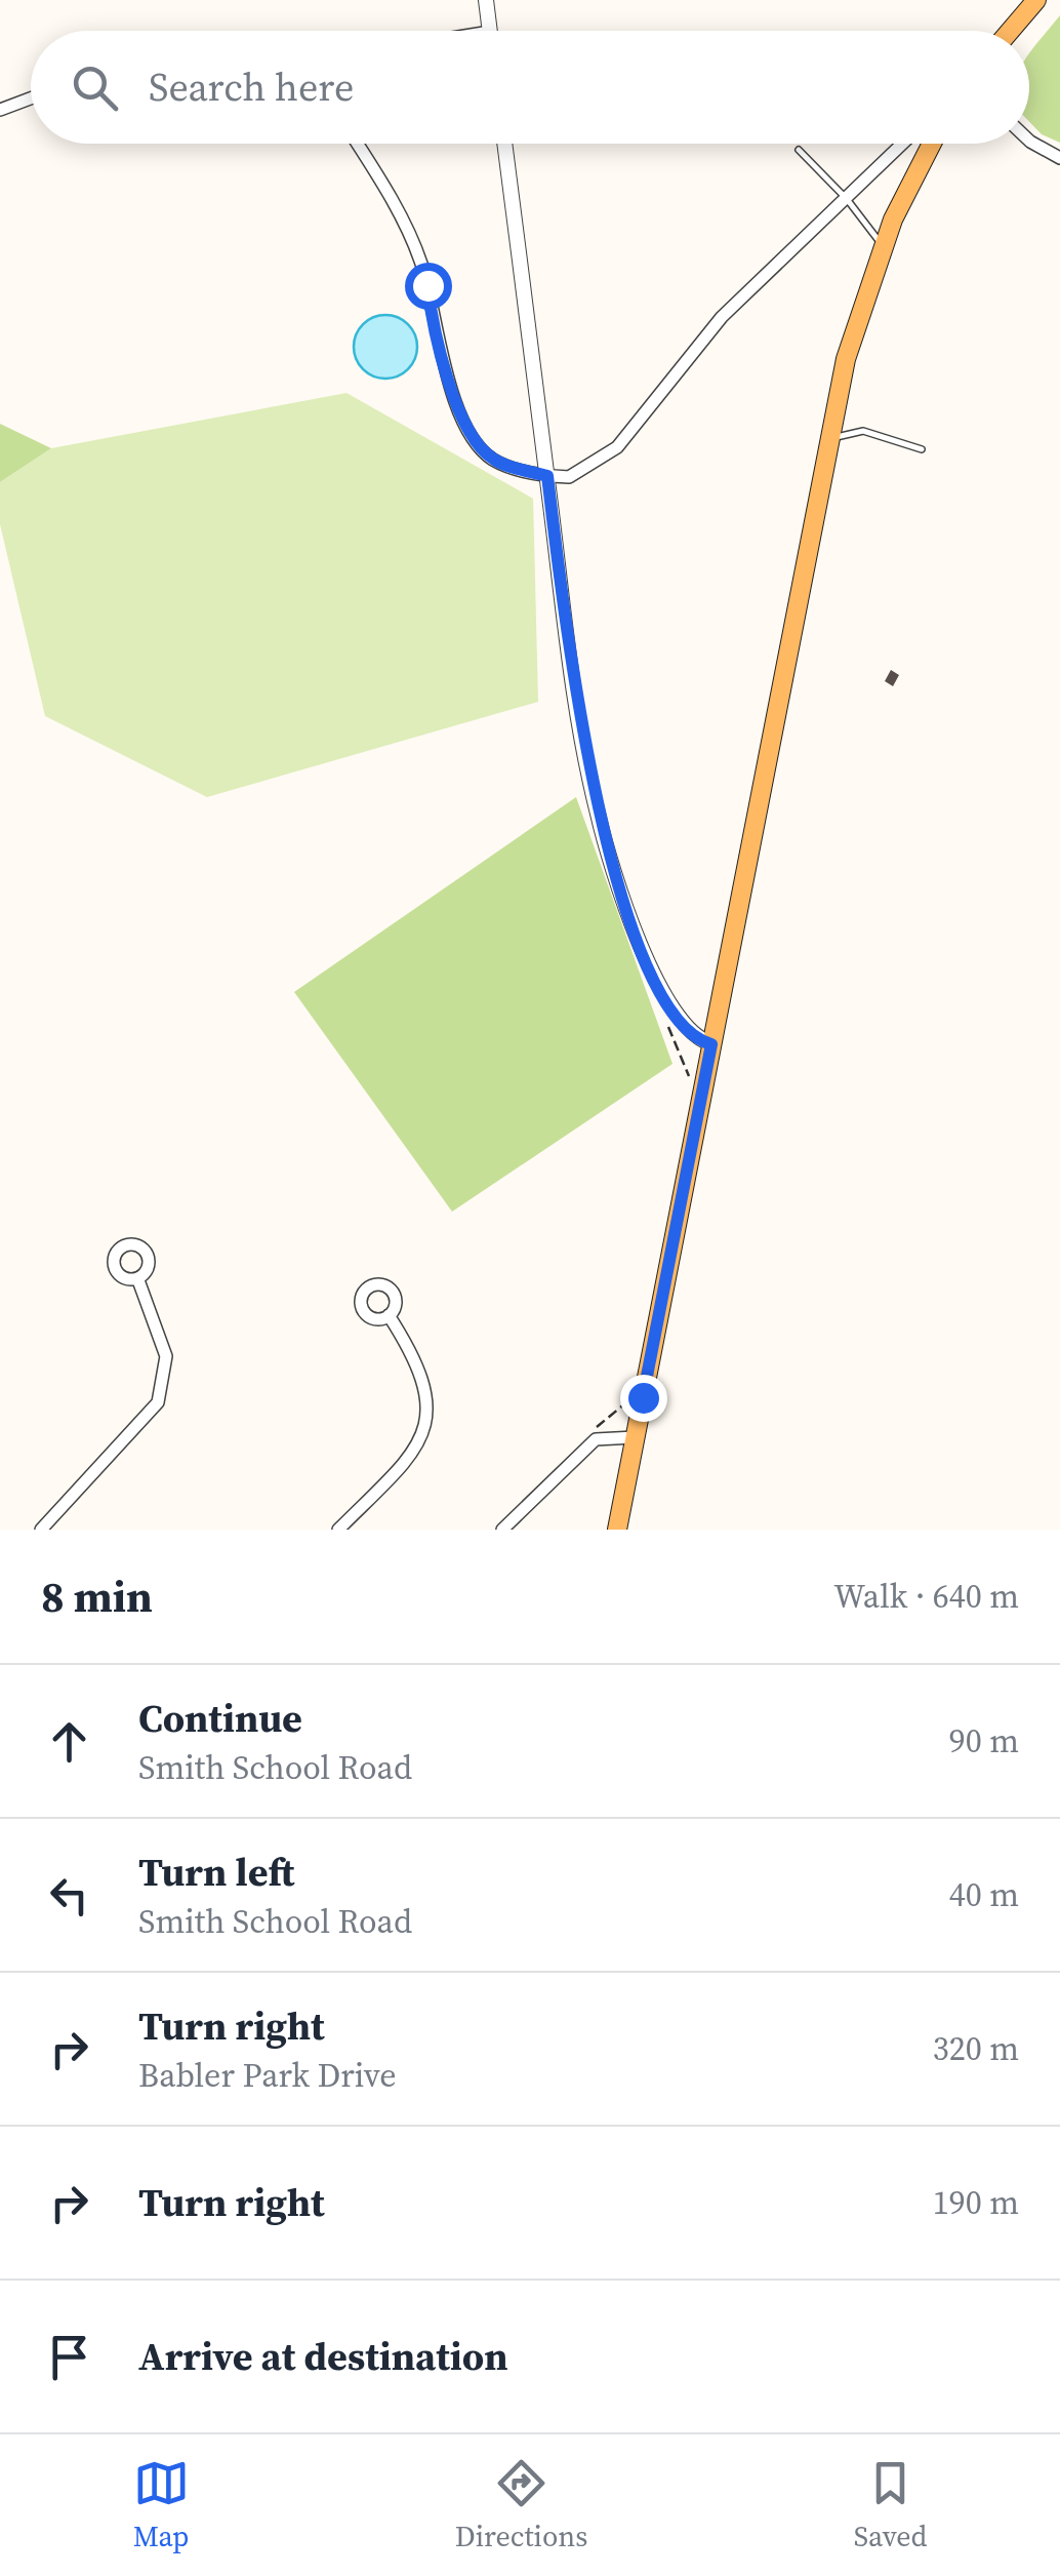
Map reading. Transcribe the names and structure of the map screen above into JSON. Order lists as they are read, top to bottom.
{
  "page": {
    "search": "Search here",
    "heading": ["8 min", "Walk · 640 m"],
    "list": [
      ["Continue", "Smith School Road", "90 m"],
      ["Turn left", "Smith School Road", "40 m"],
      ["Turn right", "Babler Park Drive", "320 m"],
      ["Turn right", "190 m"],
      "Arrive at destination"
    ],
    "nav": ["Map", "Directions", "Saved"]
  }
}
